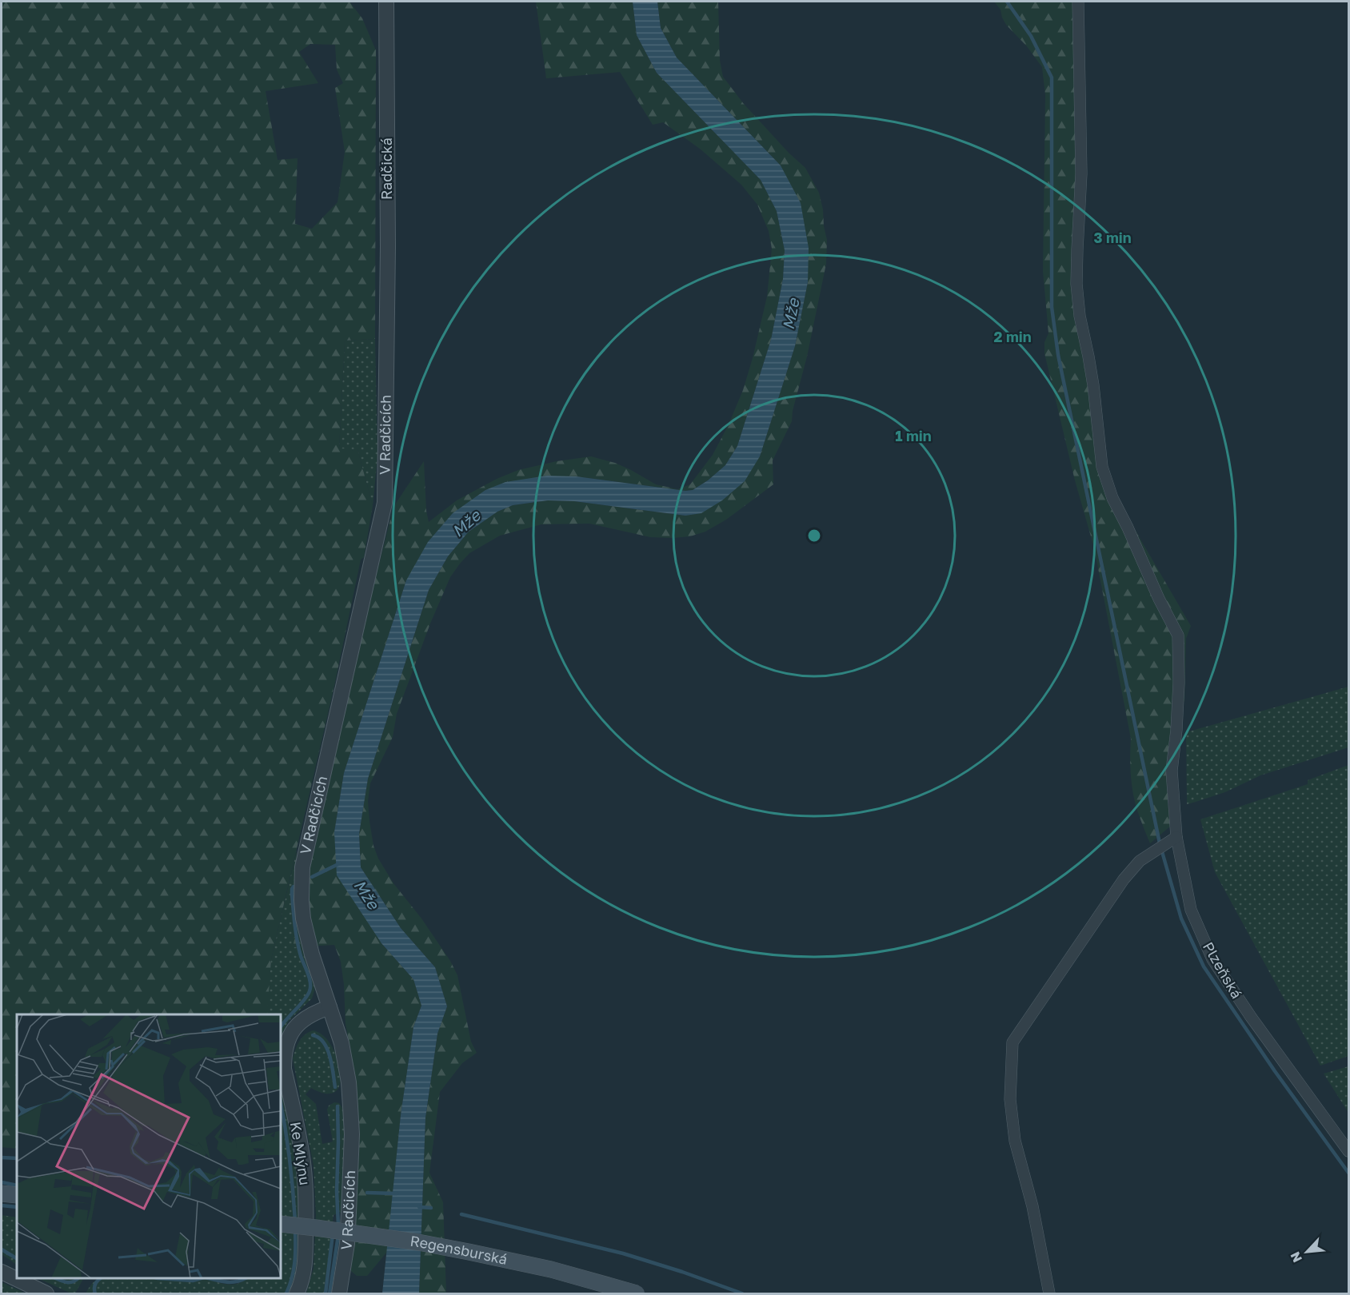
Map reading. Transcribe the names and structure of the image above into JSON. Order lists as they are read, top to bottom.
{
  "streets": {
    "main road": ["Regensburská"],
    "street": [
      "Radčická",
      "V Radčicích",
      "Plzeňská",
      "Ke Mlýnu"
    ]
  },
  "crossings": [
    ["Radčická", "V Radčicích"],
    ["V Radčicích", "Ke Mlýnu"]
  ],
  "water": ["Mže"],
  "north": "bottom left",
  "rings": ["3 min", "2 min", "1 min"]
}
